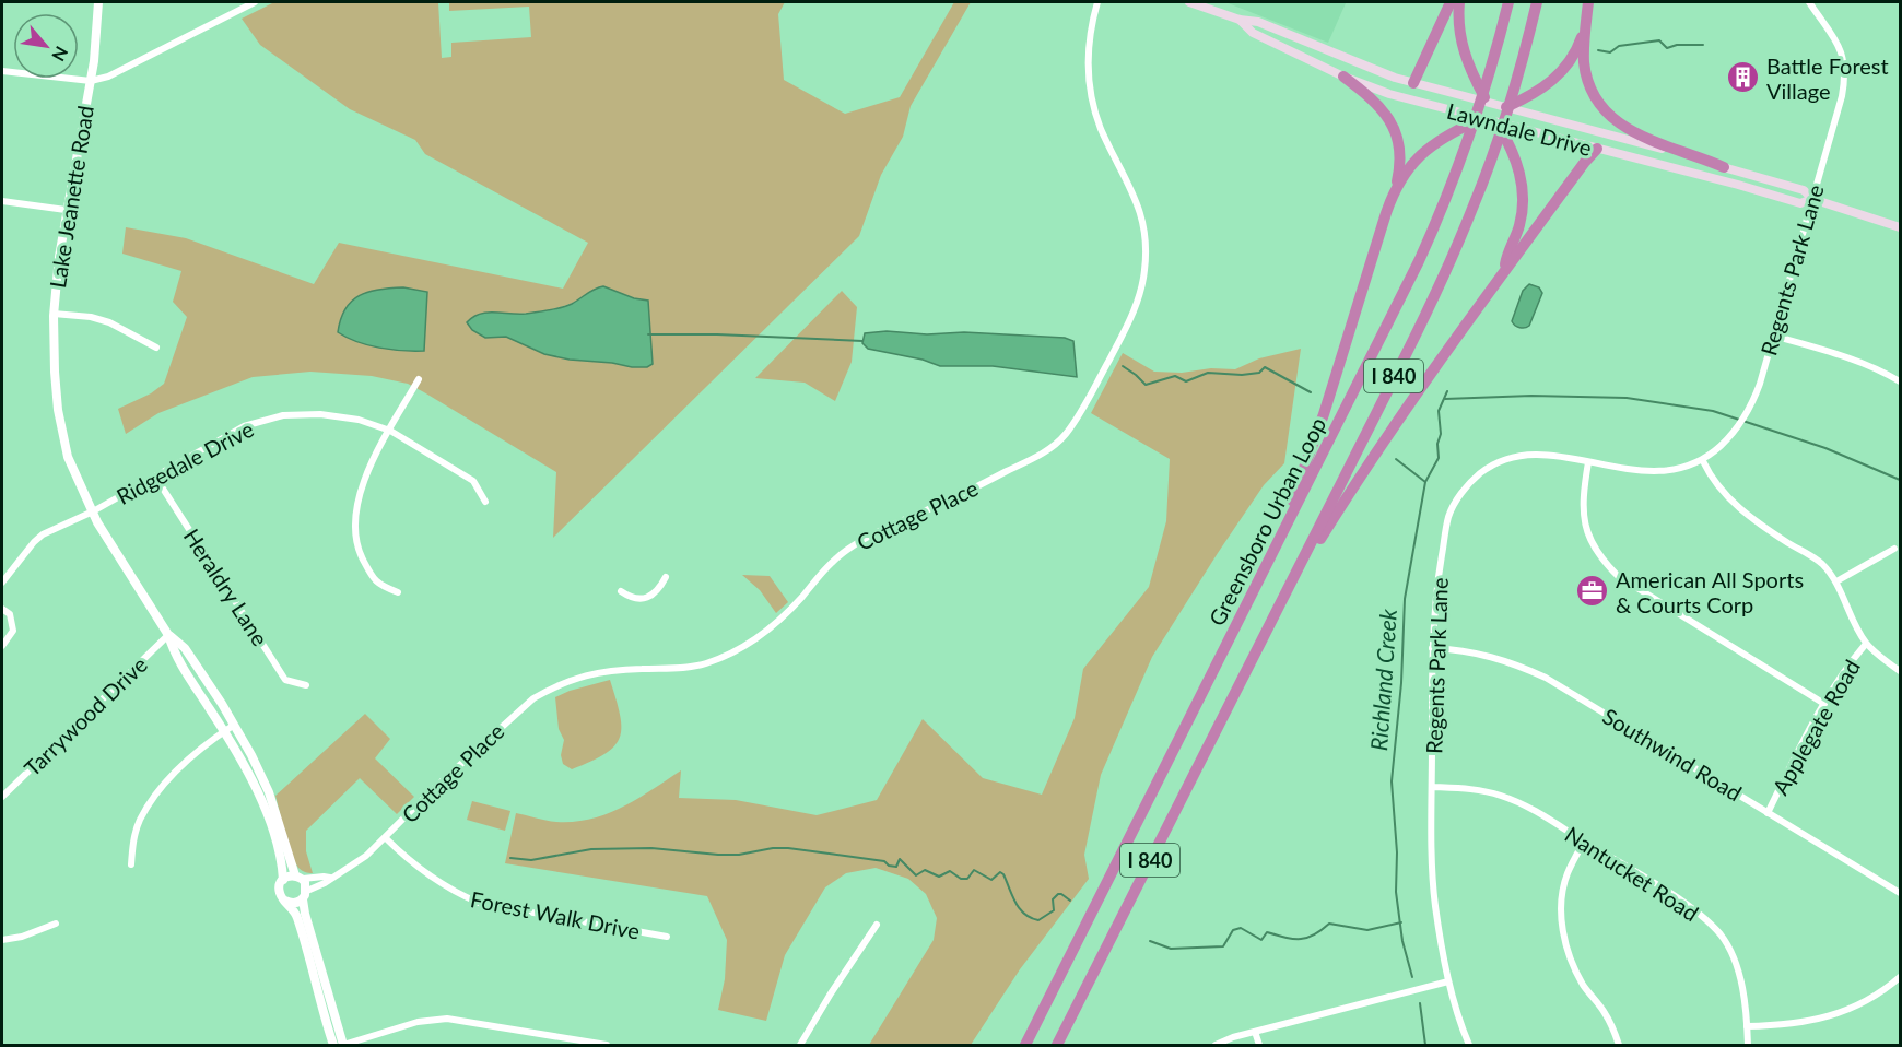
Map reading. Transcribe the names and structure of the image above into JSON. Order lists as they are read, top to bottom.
{
  "streets": {
    "highway": ["I 840", "Greensboro Urban Loop"],
    "main road": ["Lawndale Drive"],
    "street": [
      "Lake Jeanette Road",
      "Regents Park Lane",
      "Ridgedale Drive",
      "Cottage Place",
      "Heraldry Lane",
      "Tarrywood Drive",
      "Applegate Road",
      "Southwind Road",
      "Nantucket Road",
      "Forest Walk Drive"
    ]
  },
  "crossings": [
    ["Lawndale Drive", "Regents Park Lane"],
    ["Lake Jeanette Road", "Ridgedale Drive"],
    ["Lake Jeanette Road", "Cottage Place"],
    ["Lake Jeanette Road", "Tarrywood Drive"],
    ["Regents Park Lane", "Southwind Road"],
    ["Regents Park Lane", "Nantucket Road"],
    ["Ridgedale Drive", "Heraldry Lane"],
    ["Cottage Place", "Forest Walk Drive"],
    ["Applegate Road", "Southwind Road"]
  ],
  "water": ["Richland Creek"],
  "places": {
    "building": ["Battle Forest Village"],
    "office": ["American All Sports & Courts Corp"]
  },
  "north": "bottom right"
}
